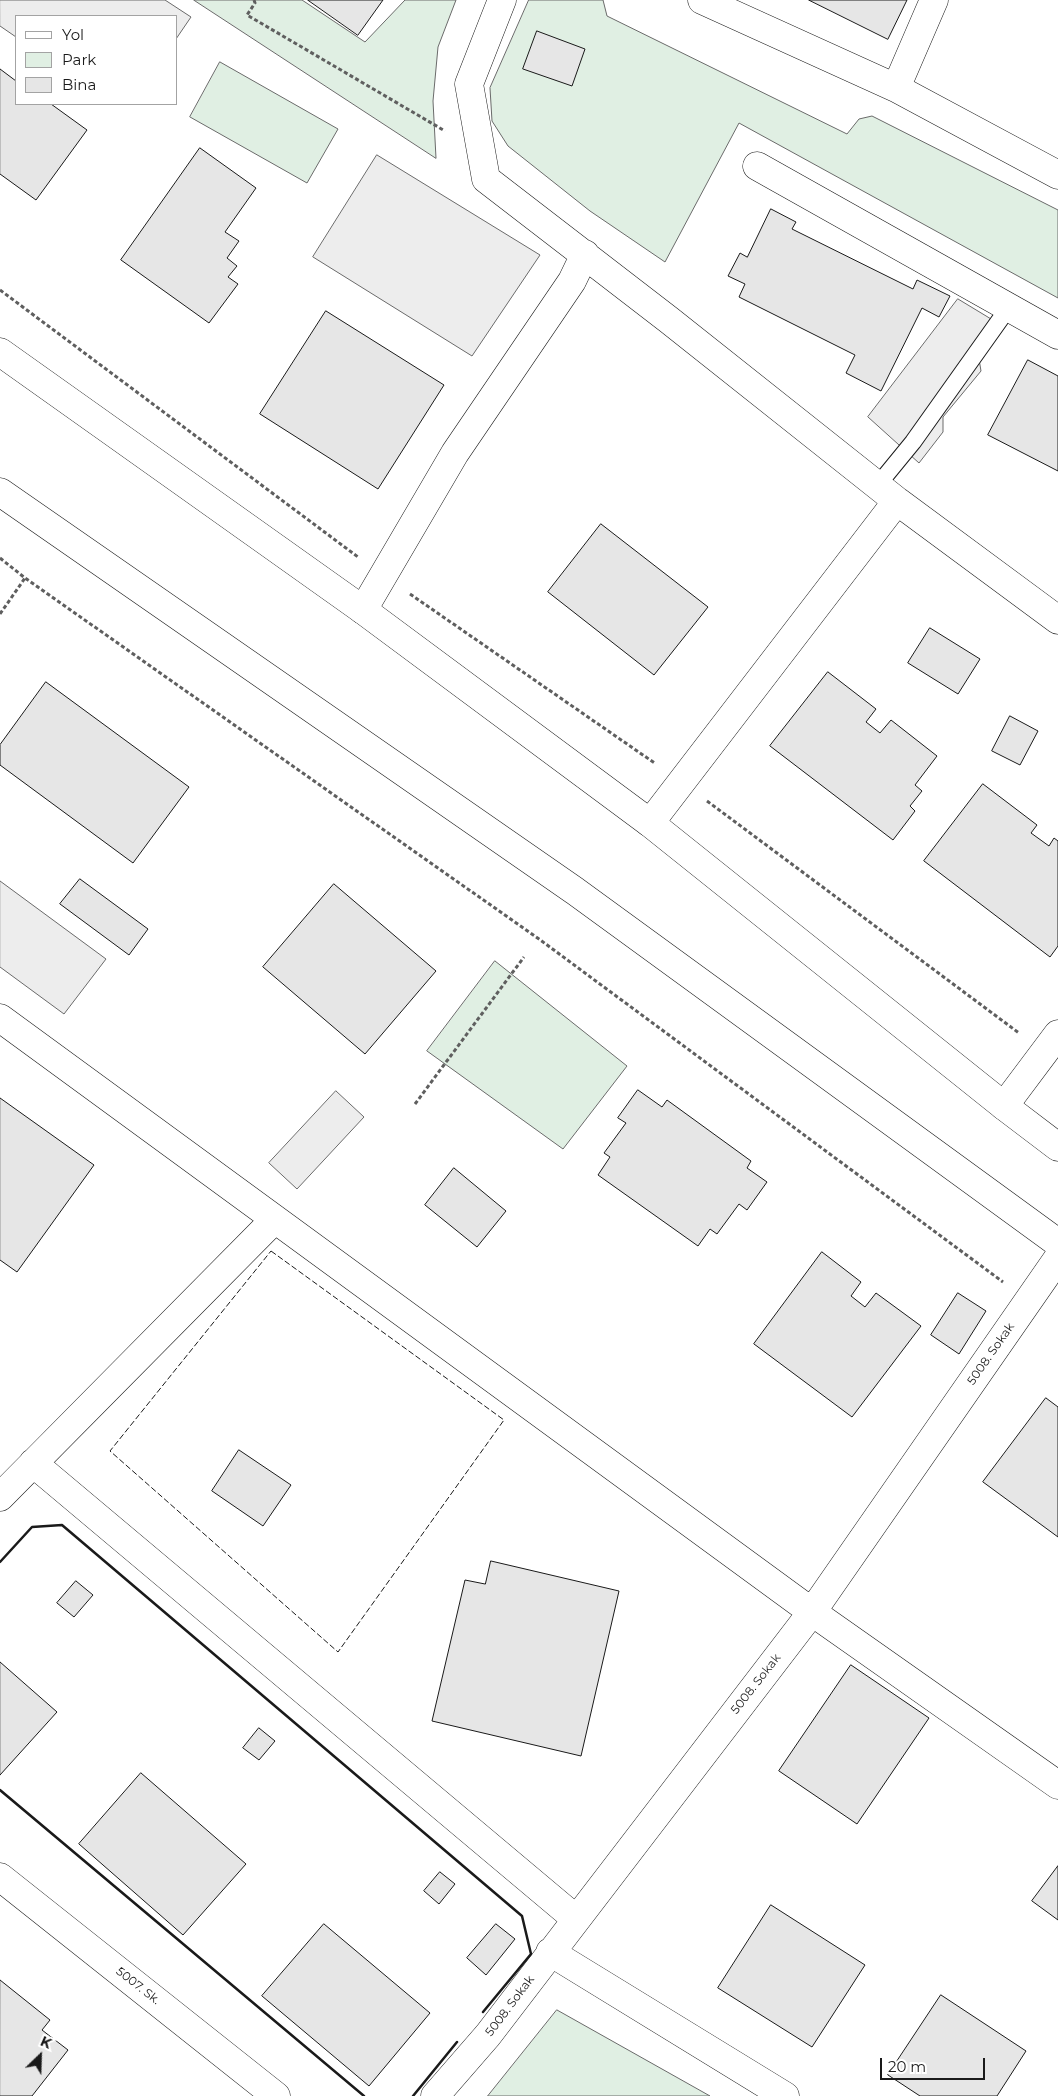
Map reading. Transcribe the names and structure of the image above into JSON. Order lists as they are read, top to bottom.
{
  "streets": {
    "street": ["5008. Sokak", "5007. Sk."]
  },
  "legend": ["Yol", "Park", "Bina"],
  "scale_bar": "20 m",
  "north": "top right"
}
